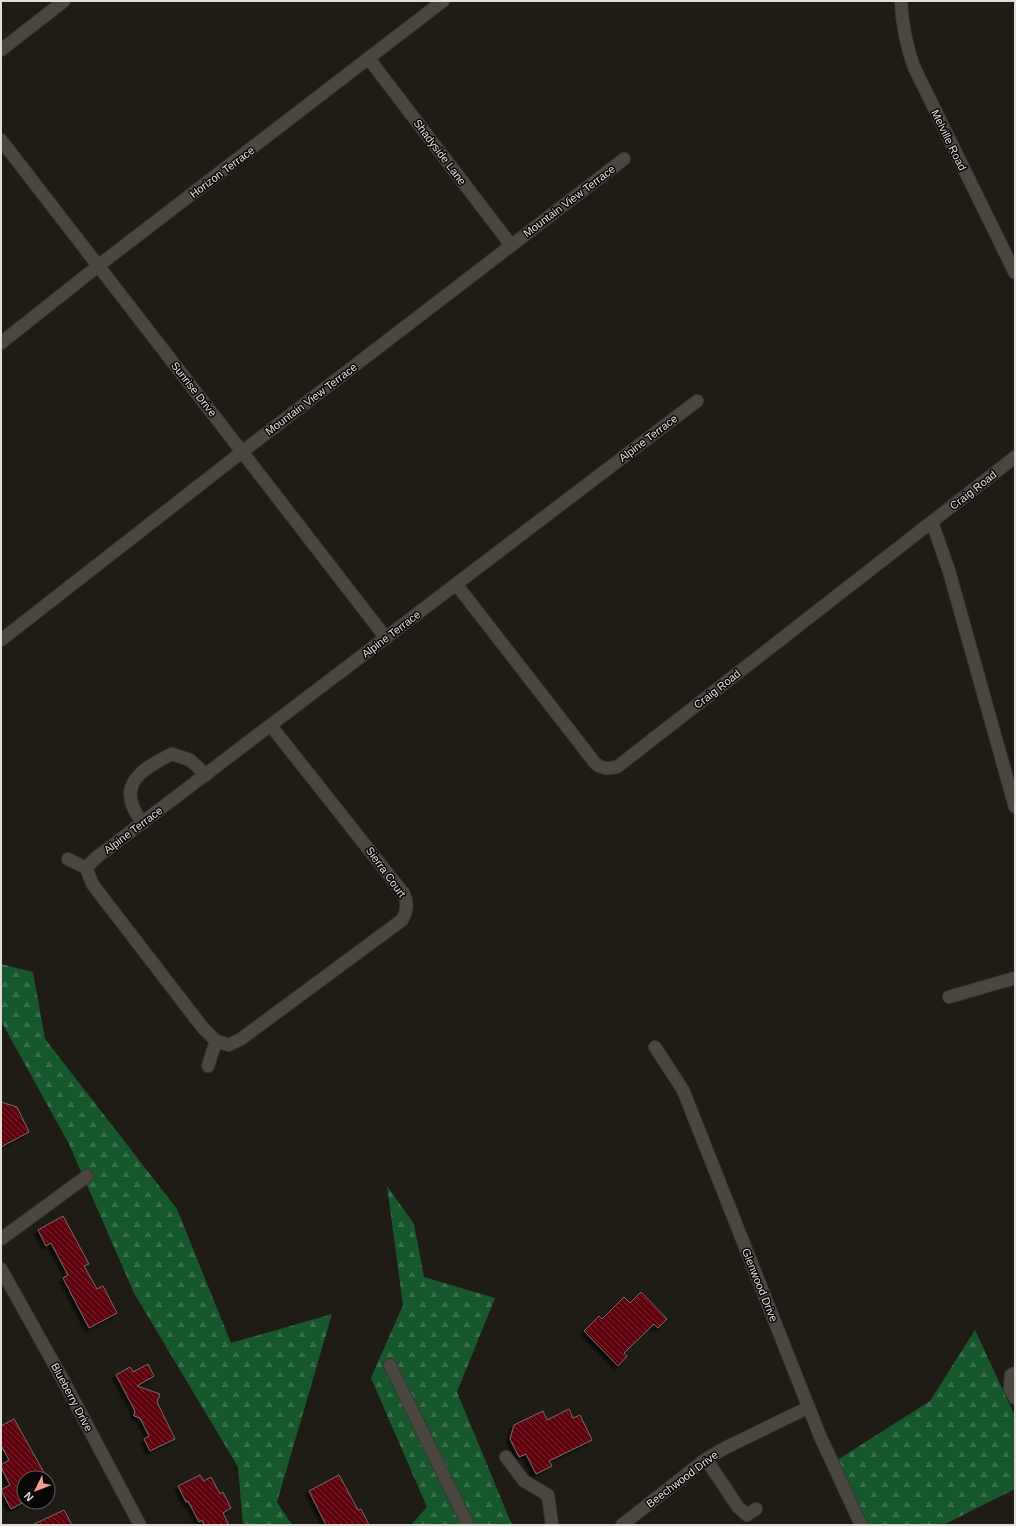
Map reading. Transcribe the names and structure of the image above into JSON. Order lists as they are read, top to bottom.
{
  "streets": {
    "street": [
      "Melville Road",
      "Shadyside Lane",
      "Horizon Terrace",
      "Mountain View Terrace",
      "Sunrise Drive",
      "Alpine Terrace",
      "Craig Road",
      "Sierra Court",
      "Glenwood Drive",
      "Blueberry Drive",
      "Beechwood Drive"
    ]
  },
  "crossings": [
    ["Shadyside Lane", "Horizon Terrace"],
    ["Shadyside Lane", "Mountain View Terrace"],
    ["Horizon Terrace", "Sunrise Drive"],
    ["Mountain View Terrace", "Sunrise Drive"],
    ["Sunrise Drive", "Alpine Terrace"],
    ["Alpine Terrace", "Craig Road"],
    ["Alpine Terrace", "Sierra Court"],
    ["Glenwood Drive", "Beechwood Drive"]
  ],
  "north": "bottom left"
}
